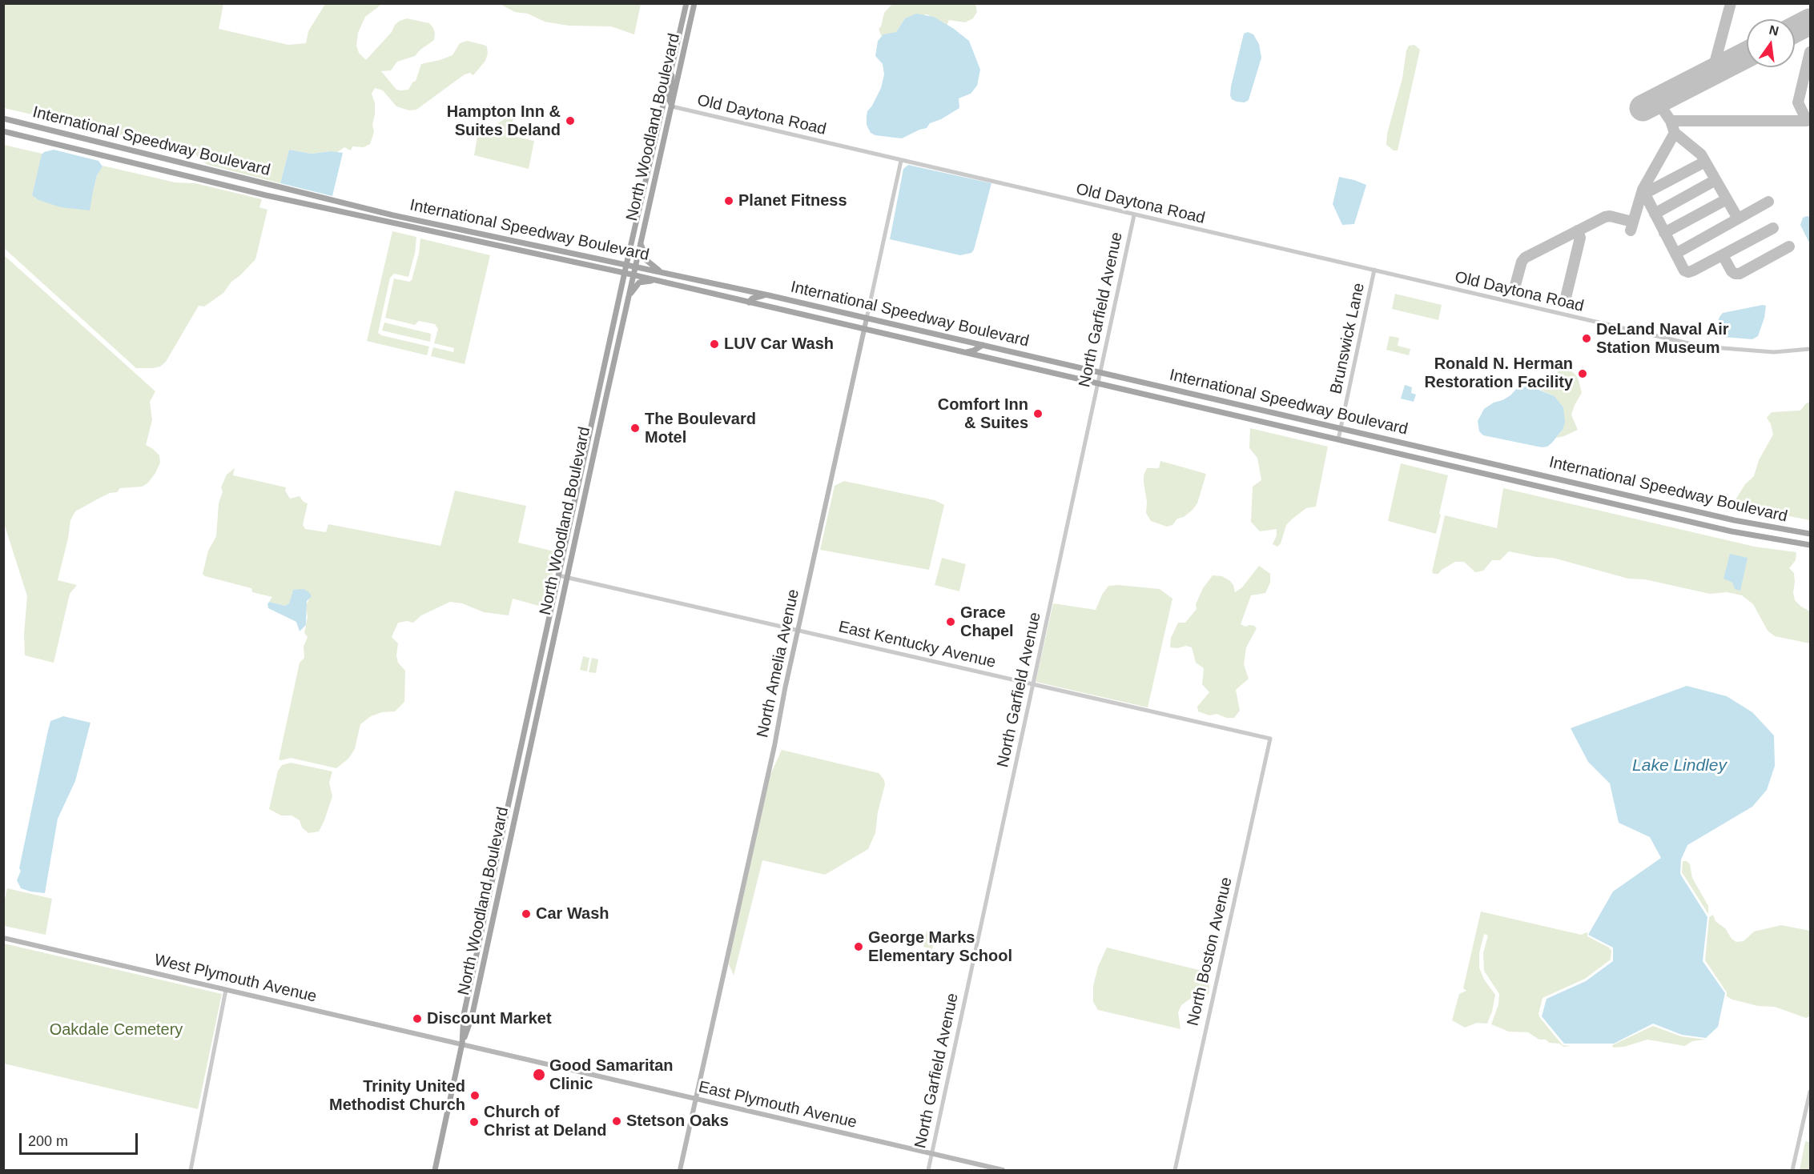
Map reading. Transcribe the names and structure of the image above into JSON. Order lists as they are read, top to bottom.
{
  "streets": {
    "main road": [
      "North Woodland Boulevard",
      "International Speedway Boulevard",
      "North Amelia Avenue",
      "West Plymouth Avenue",
      "East Plymouth Avenue"
    ],
    "street": [
      "Old Daytona Road",
      "North Garfield Avenue",
      "Brunswick Lane",
      "East Kentucky Avenue",
      "North Boston Avenue"
    ]
  },
  "crossings": [
    ["Old Daytona Road", "North Woodland Boulevard"],
    ["Old Daytona Road", "North Garfield Avenue"],
    ["Old Daytona Road", "Brunswick Lane"],
    ["Old Daytona Road", "North Amelia Avenue"],
    ["North Woodland Boulevard", "International Speedway Boulevard"],
    ["North Woodland Boulevard", "East Kentucky Avenue"],
    ["North Woodland Boulevard", "West Plymouth Avenue"],
    ["North Woodland Boulevard", "East Plymouth Avenue"],
    ["International Speedway Boulevard", "North Garfield Avenue"],
    ["International Speedway Boulevard", "Brunswick Lane"],
    ["International Speedway Boulevard", "North Amelia Avenue"],
    ["North Garfield Avenue", "East Kentucky Avenue"],
    ["North Garfield Avenue", "East Plymouth Avenue"],
    ["East Kentucky Avenue", "North Amelia Avenue"],
    ["East Kentucky Avenue", "North Boston Avenue"],
    ["North Amelia Avenue", "East Plymouth Avenue"],
    ["West Plymouth Avenue", "East Plymouth Avenue"]
  ],
  "water": ["Lake Lindley"],
  "parks": ["Oakdale Cemetery"],
  "places": [
    "Hampton Inn & Suites Deland",
    "Planet Fitness",
    "DeLand Naval Air Station Museum",
    "LUV Car Wash",
    "Ronald N. Herman Restoration Facility",
    "Comfort Inn & Suites",
    "The Boulevard Motel",
    "Grace Chapel",
    "Car Wash",
    "George Marks Elementary School",
    "Discount Market",
    "Good Samaritan Clinic",
    "Trinity United Methodist Church",
    "Stetson Oaks",
    "Church of Christ at Deland"
  ],
  "scale_bar": "200 m",
  "north": "top"
}
